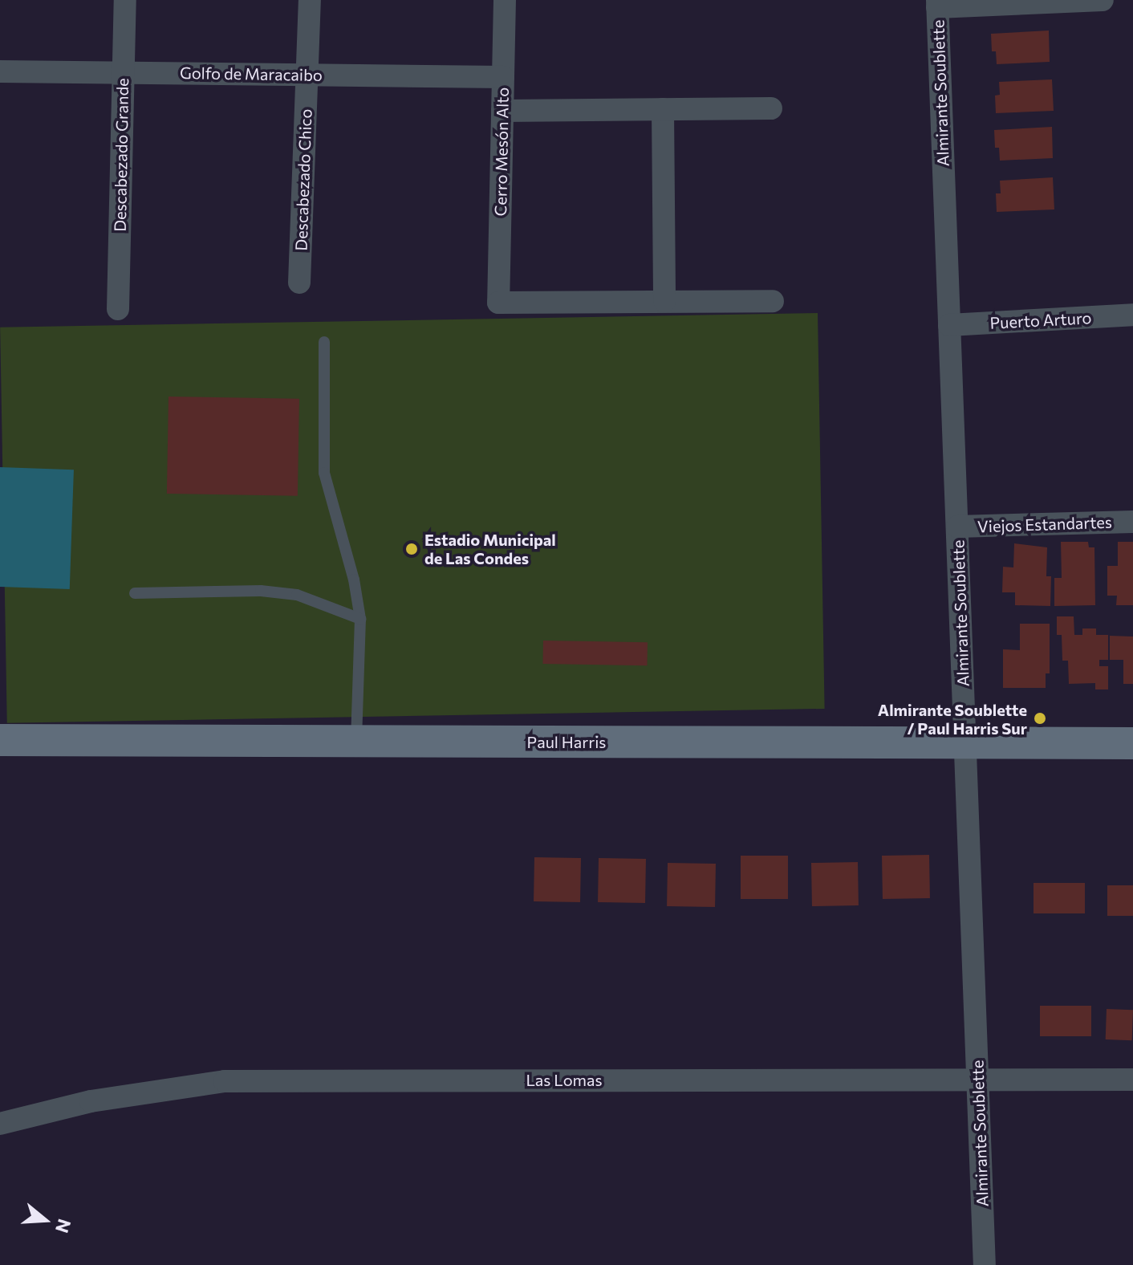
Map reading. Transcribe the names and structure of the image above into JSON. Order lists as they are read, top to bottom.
{
  "streets": {
    "street": [
      "Golfo de Maracaibo",
      "Almirante Soublette",
      "Cerro Mesón Alto",
      "Descabezado Grande",
      "Descabezado Chico",
      "Puerto Arturo",
      "Viejos Estandartes",
      "Paul Harris",
      "Las Lomas"
    ]
  },
  "crossings": [
    ["Golfo de Maracaibo", "Cerro Mesón Alto"],
    ["Golfo de Maracaibo", "Descabezado Grande"],
    ["Golfo de Maracaibo", "Descabezado Chico"],
    ["Almirante Soublette", "Puerto Arturo"],
    ["Almirante Soublette", "Viejos Estandartes"],
    ["Almirante Soublette", "Paul Harris"],
    ["Almirante Soublette", "Las Lomas"]
  ],
  "places": ["Estadio Municipal de Las Condes", "Almirante Soublette / Paul Harris Sur"],
  "north": "right"
}
